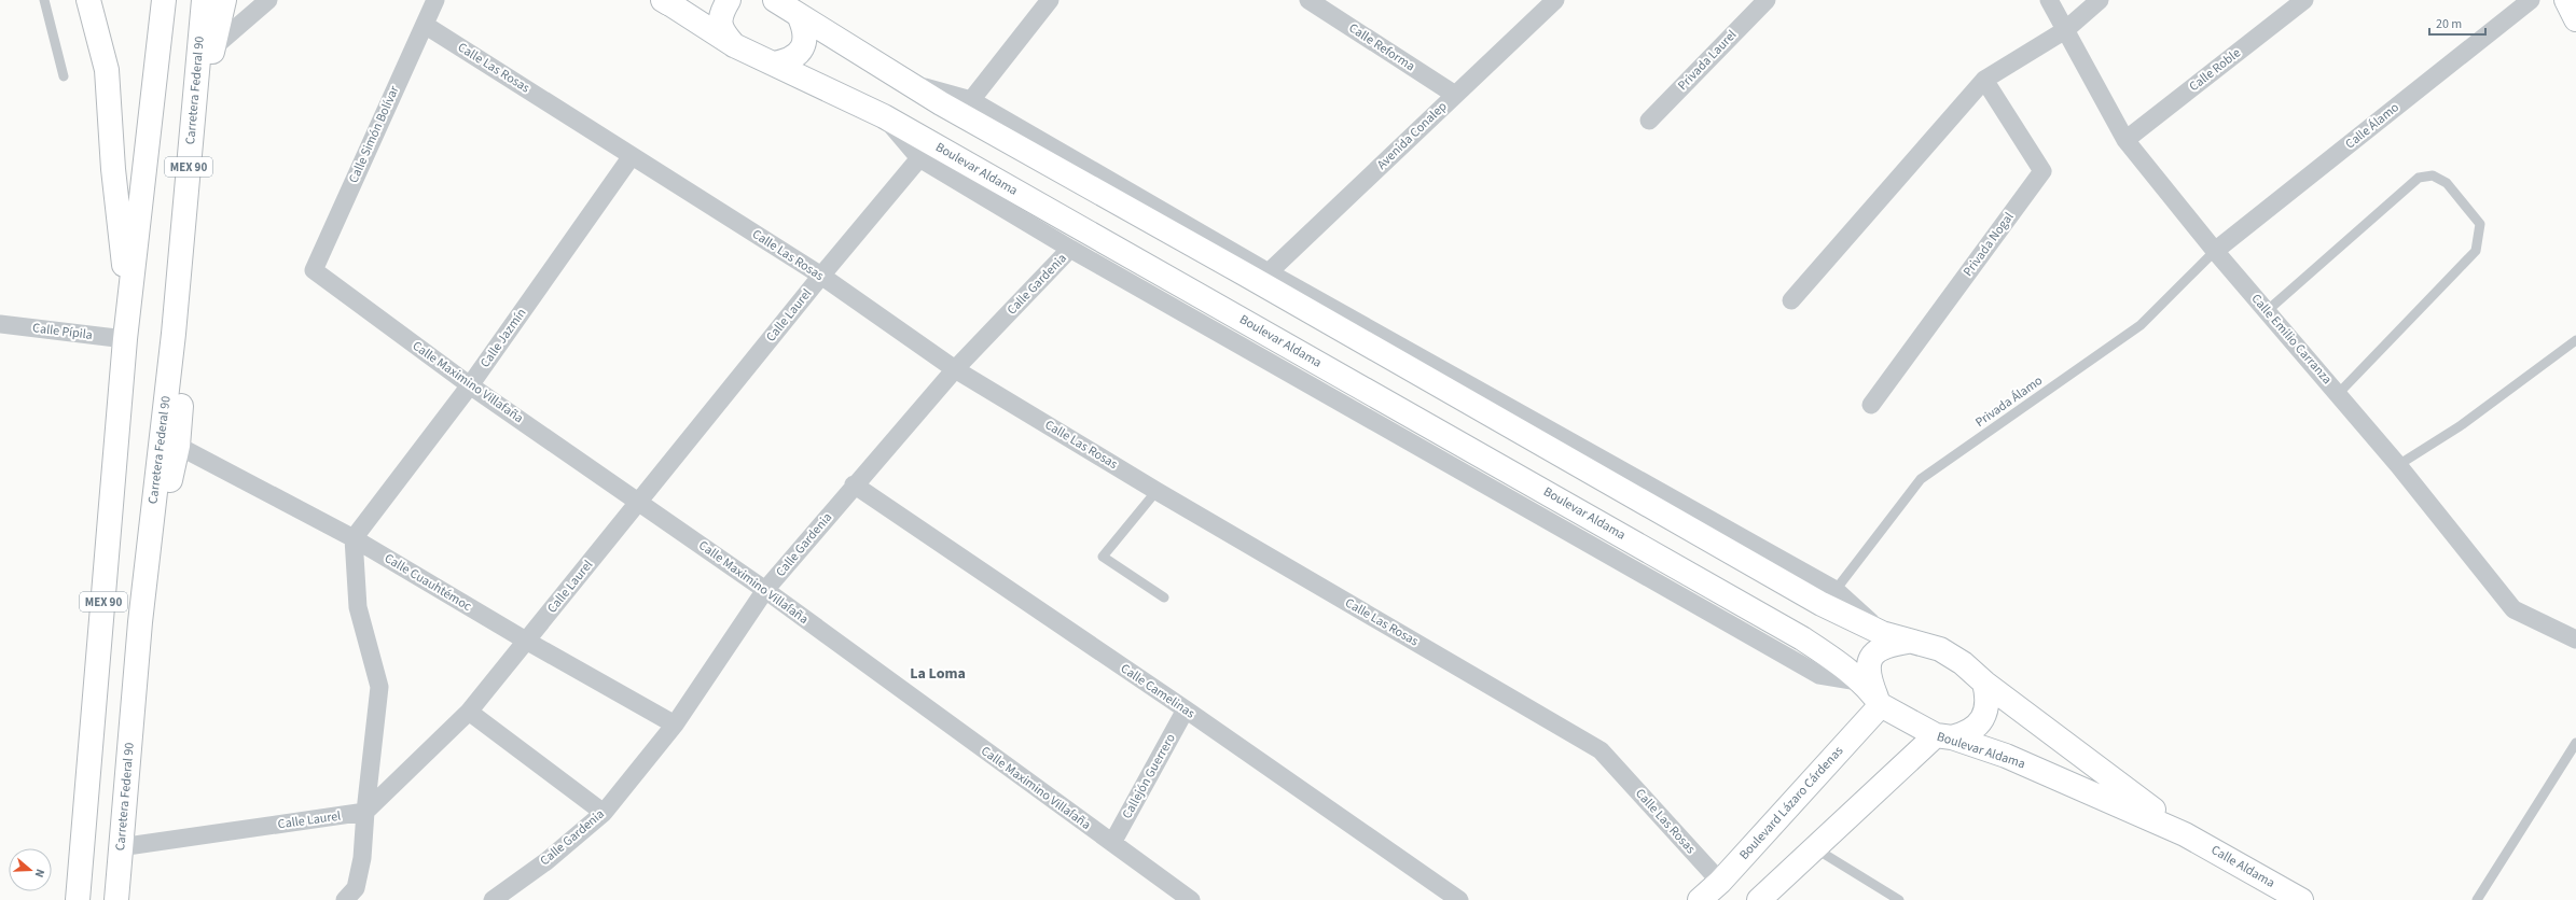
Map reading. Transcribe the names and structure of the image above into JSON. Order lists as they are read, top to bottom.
{
  "streets": {
    "main road": [
      "Carretera Federal 90",
      "MEX 90",
      "Boulevar Aldama",
      "Boulevard Lázaro Cárdenas",
      "Calle Aldama"
    ],
    "street": [
      "Calle Reforma",
      "Privada Laurel",
      "Calle Las Rosas",
      "Calle Roble",
      "Calle Álamo",
      "Calle Simón Bolívar",
      "Avenida Conalep",
      "Privada Nogal",
      "Calle Gardenia",
      "Calle Laurel",
      "Calle Pípila",
      "Calle Jazmín",
      "Calle Emilio Carranza",
      "Calle Maximino Villafaña",
      "Calle Cuauhtémoc",
      "Calle Camelinas",
      "Callejón Guerrero"
    ],
    "lane": ["Privada Álamo"]
  },
  "crossings": [
    ["Calle Reforma", "Avenida Conalep"],
    ["Calle Las Rosas", "Calle Simón Bolívar"],
    ["Calle Las Rosas", "Calle Gardenia"],
    ["Calle Las Rosas", "Calle Laurel"],
    ["Calle Las Rosas", "Calle Jazmín"],
    ["Calle Las Rosas", "Boulevard Lázaro Cárdenas"],
    ["Calle Roble", "Calle Emilio Carranza"],
    ["Carretera Federal 90", "Calle Laurel"],
    ["Calle Álamo", "Calle Emilio Carranza"],
    ["Calle Álamo", "Privada Álamo"],
    ["Calle Simón Bolívar", "Calle Maximino Villafaña"],
    ["MEX 90", "Calle Pípila"],
    ["Boulevar Aldama", "Boulevard Lázaro Cárdenas"],
    ["Boulevar Aldama", "Calle Aldama"],
    ["Calle Gardenia", "Calle Maximino Villafaña"],
    ["Calle Gardenia", "Calle Cuauhtémoc"],
    ["Calle Gardenia", "Calle Camelinas"],
    ["Calle Laurel", "Calle Maximino Villafaña"],
    ["Calle Laurel", "Calle Cuauhtémoc"],
    ["Calle Jazmín", "Calle Maximino Villafaña"],
    ["Calle Jazmín", "Calle Cuauhtémoc"],
    ["Calle Emilio Carranza", "Privada Álamo"],
    ["Calle Maximino Villafaña", "Callejón Guerrero"],
    ["Calle Camelinas", "Callejón Guerrero"]
  ],
  "districts": ["La Loma"],
  "scale_bar": "20 m",
  "north": "right"
}
